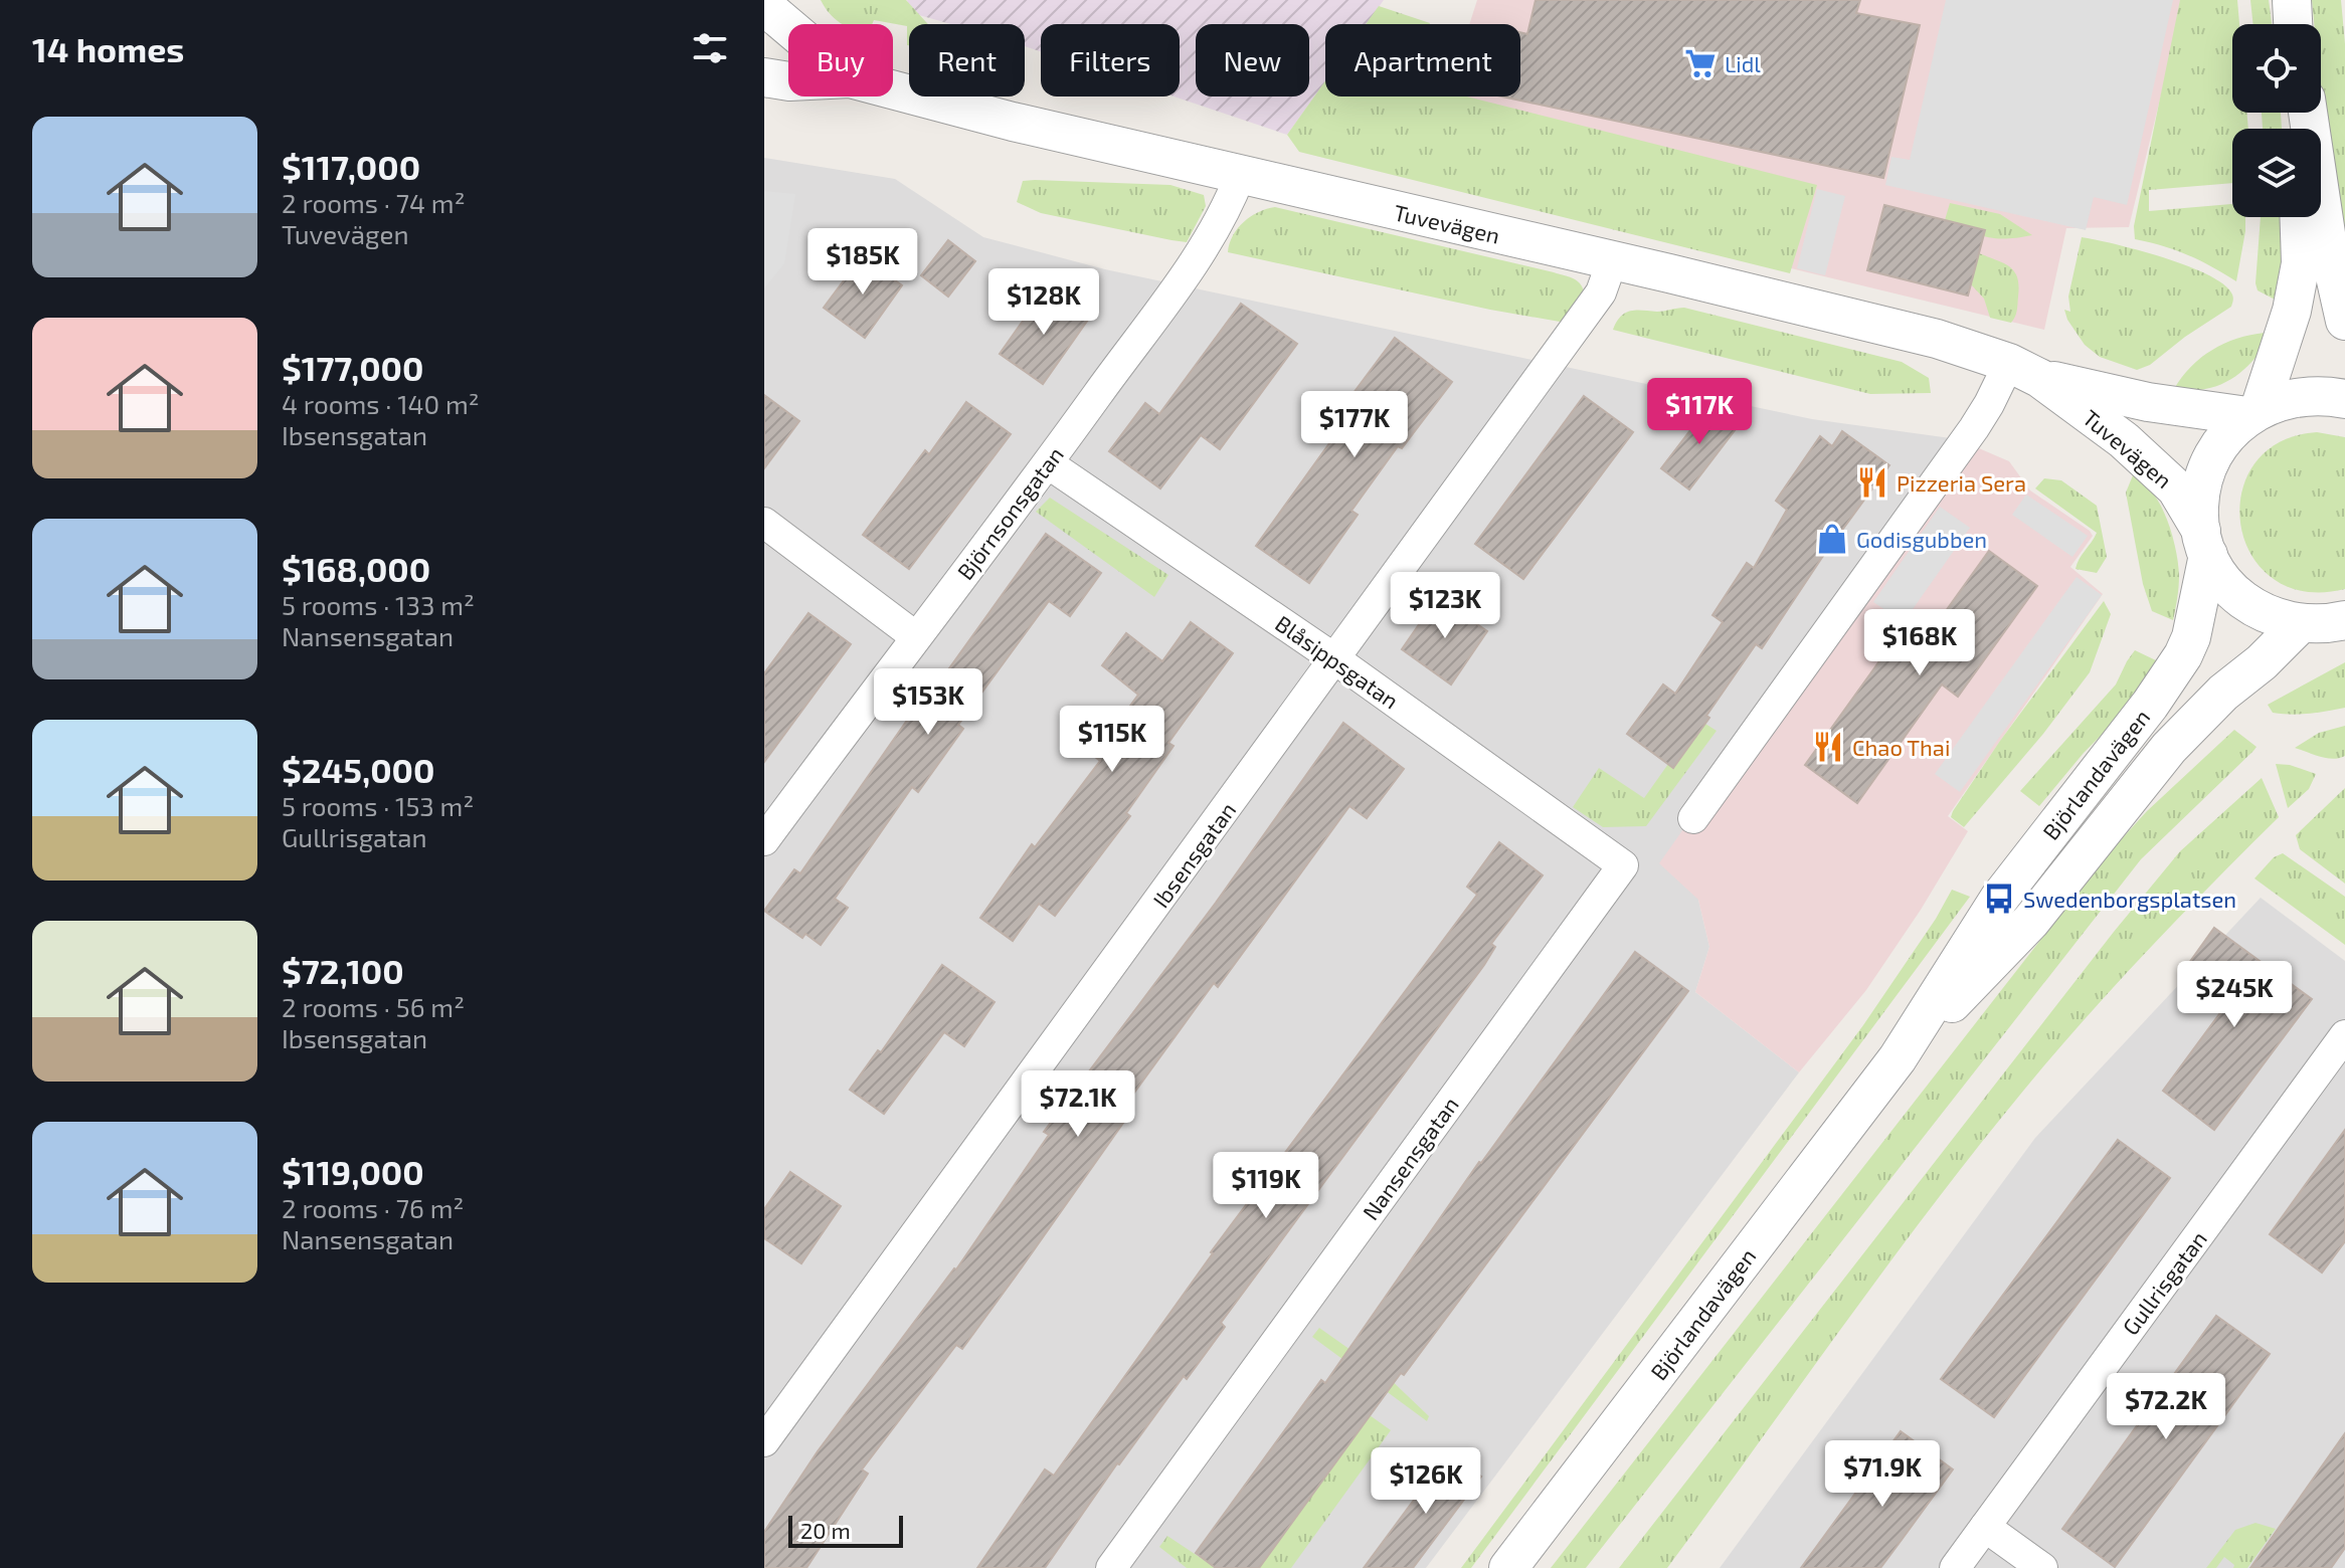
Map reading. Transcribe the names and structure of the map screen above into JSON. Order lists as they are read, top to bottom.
{
  "streets": {
    "street": [
      "Tuvevägen",
      "Björnsonsgatan",
      "Blåsippsgatan",
      "Björlandavägen",
      "Ibsensgatan",
      "Nansensgatan",
      "Gullrisgatan"
    ]
  },
  "crossings": [
    ["Tuvevägen", "Björnsonsgatan"],
    ["Tuvevägen", "Björlandavägen"],
    ["Tuvevägen", "Ibsensgatan"],
    ["Björnsonsgatan", "Blåsippsgatan"],
    ["Blåsippsgatan", "Ibsensgatan"],
    ["Blåsippsgatan", "Nansensgatan"]
  ],
  "places": {
    "supermarket": ["Lidl"],
    "restaurant": ["Pizzeria Sera", "Chao Thai"],
    "shop": ["Godisgubben"],
    "bus stop": ["Swedenborgsplatsen"]
  },
  "scale_bar": "20 m",
  "page": {
    "heading": "14 homes",
    "chip": [
      "Buy",
      "Rent",
      "Filters",
      "New",
      "Apartment"
    ],
    "list": [
      {
        "name": "$117,000",
        "note": "2 rooms · 74 m² · Tuvevägen"
      },
      {
        "name": "$177,000",
        "note": "4 rooms · 140 m² · Ibsensgatan"
      },
      {
        "name": "$168,000",
        "note": "5 rooms · 133 m² · Nansensgatan"
      },
      {
        "name": "$245,000",
        "note": "5 rooms · 153 m² · Gullrisgatan"
      },
      {
        "name": "$72,100",
        "note": "2 rooms · 56 m² · Ibsensgatan"
      },
      {
        "name": "$119,000",
        "note": "2 rooms · 76 m² · Nansensgatan"
      }
    ],
    "price": [
      "$185K",
      "$128K",
      "$117K",
      "$177K",
      "$123K",
      "$168K",
      "$153K",
      "$115K",
      "$245K",
      "$72.1K",
      "$119K",
      "$72.2K",
      "$71.9K",
      "$126K"
    ],
    "scale": "20 m"
  }
}
